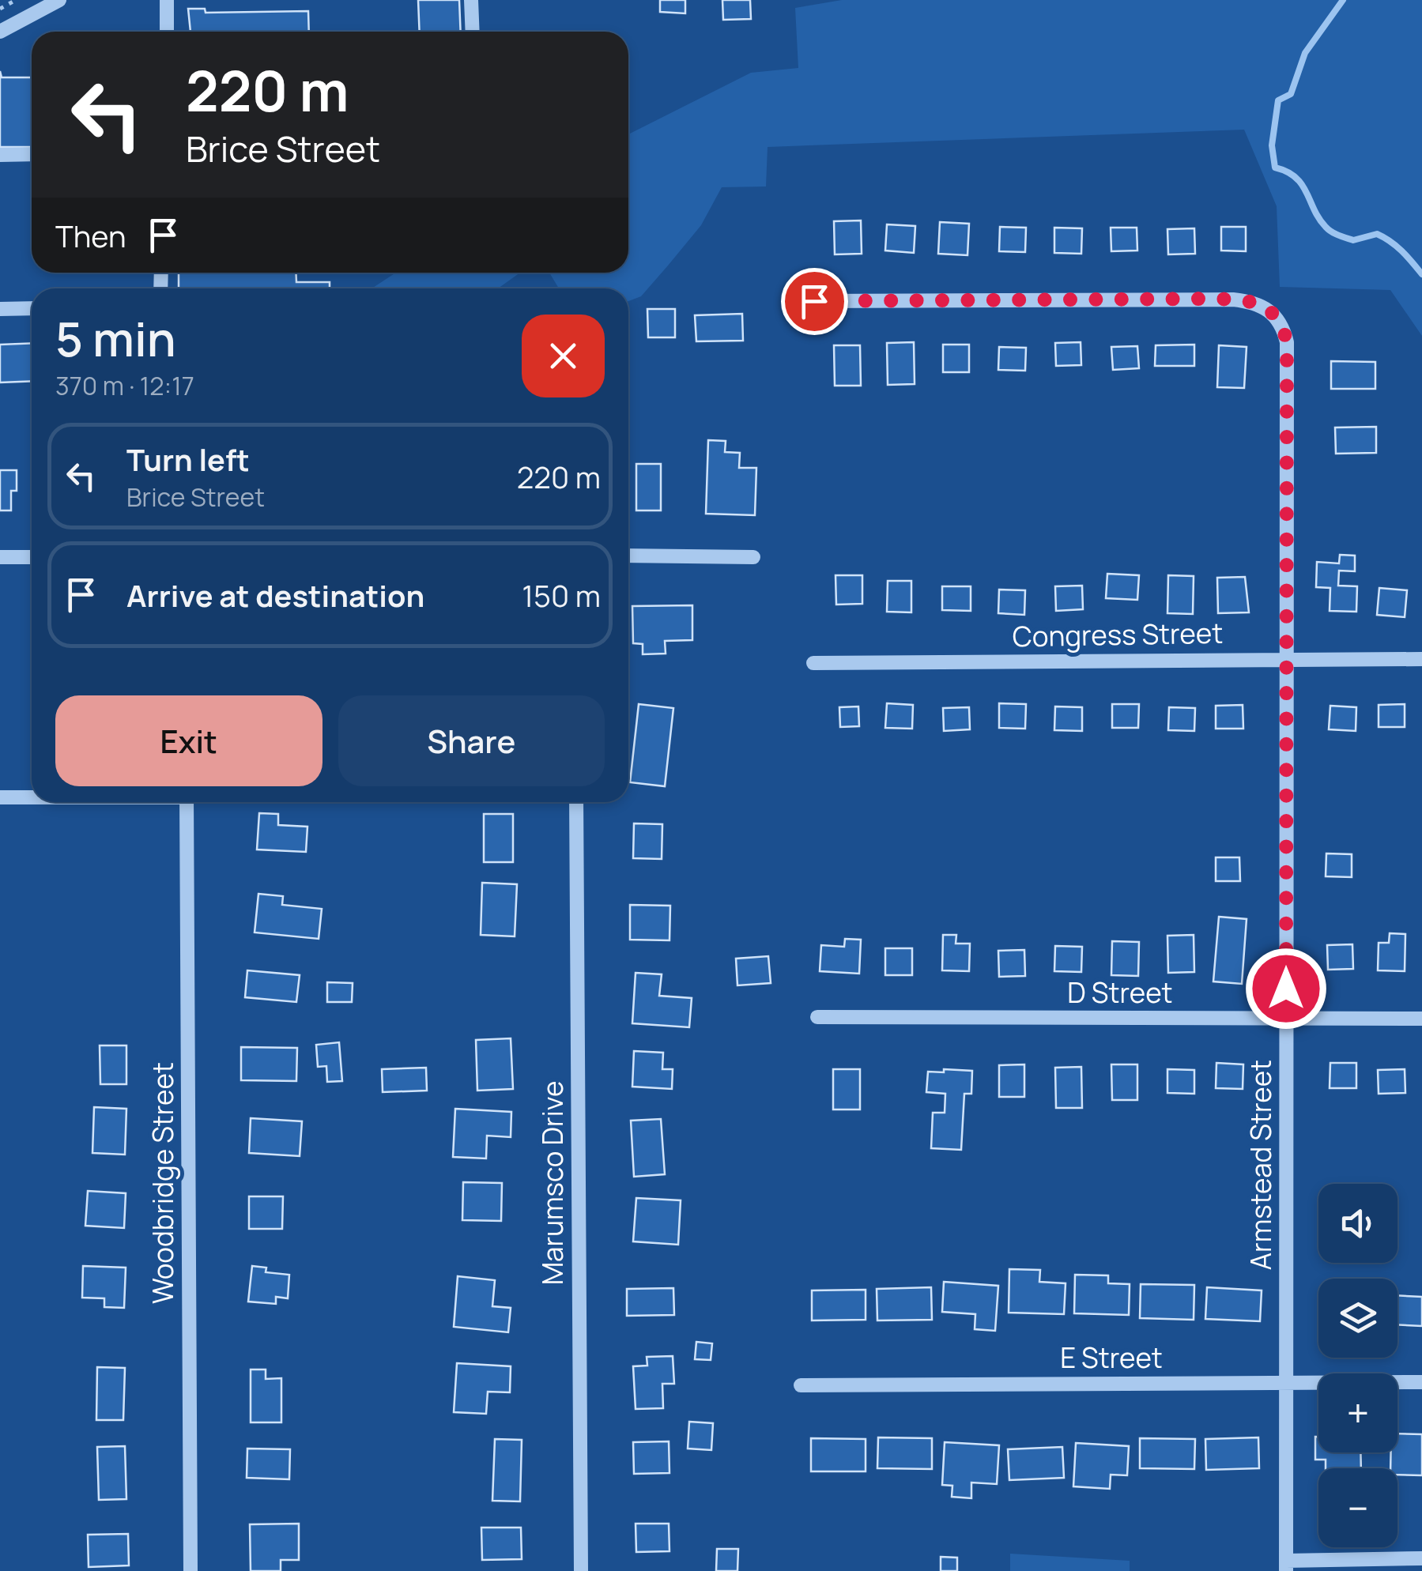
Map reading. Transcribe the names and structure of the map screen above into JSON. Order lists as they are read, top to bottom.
{
  "streets": {
    "street": [
      "Congress Street",
      "D Street",
      "Armstead Street",
      "Woodbridge Street",
      "Marumsco Drive",
      "E Street"
    ]
  },
  "crossings": [
    ["Congress Street", "Armstead Street"],
    ["D Street", "Armstead Street"],
    ["Armstead Street", "E Street"]
  ],
  "page": {
    "turn": ["220 m", "Brice Street"],
    "then": "Then",
    "heading": ["5 min", "370 m · 12:17"],
    "list": [
      {
        "name": "Turn left",
        "note": "Brice Street",
        "value": "220 m"
      },
      {
        "name": "Arrive at destination",
        "value": "150 m"
      }
    ],
    "buttons": ["Exit", "Share"],
    "map_buttons": ["+", "−"]
  }
}
